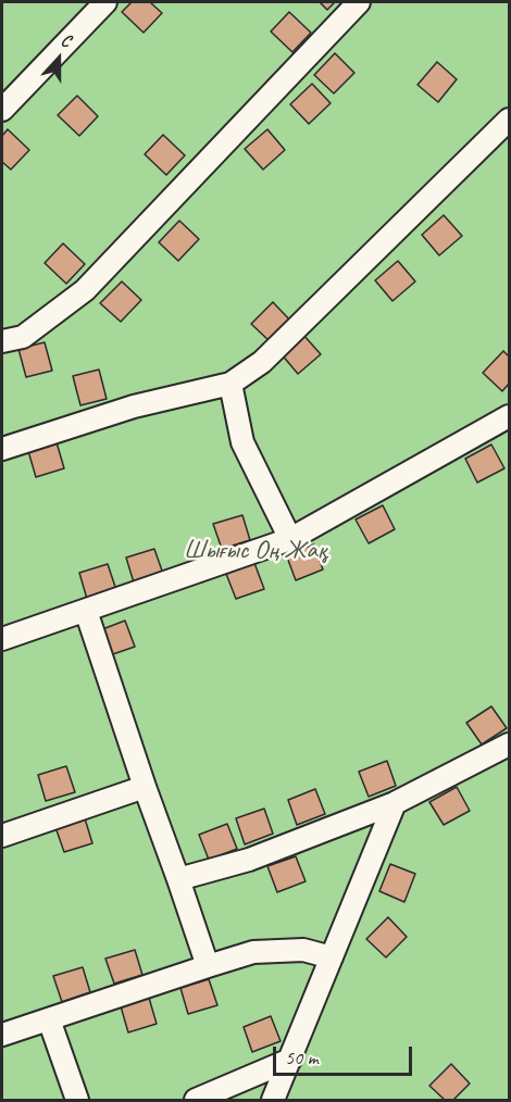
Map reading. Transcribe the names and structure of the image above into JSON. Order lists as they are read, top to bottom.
{
  "parks": ["Шығыс Оң Жақ"],
  "scale_bar": "50 m",
  "north": "top"
}
